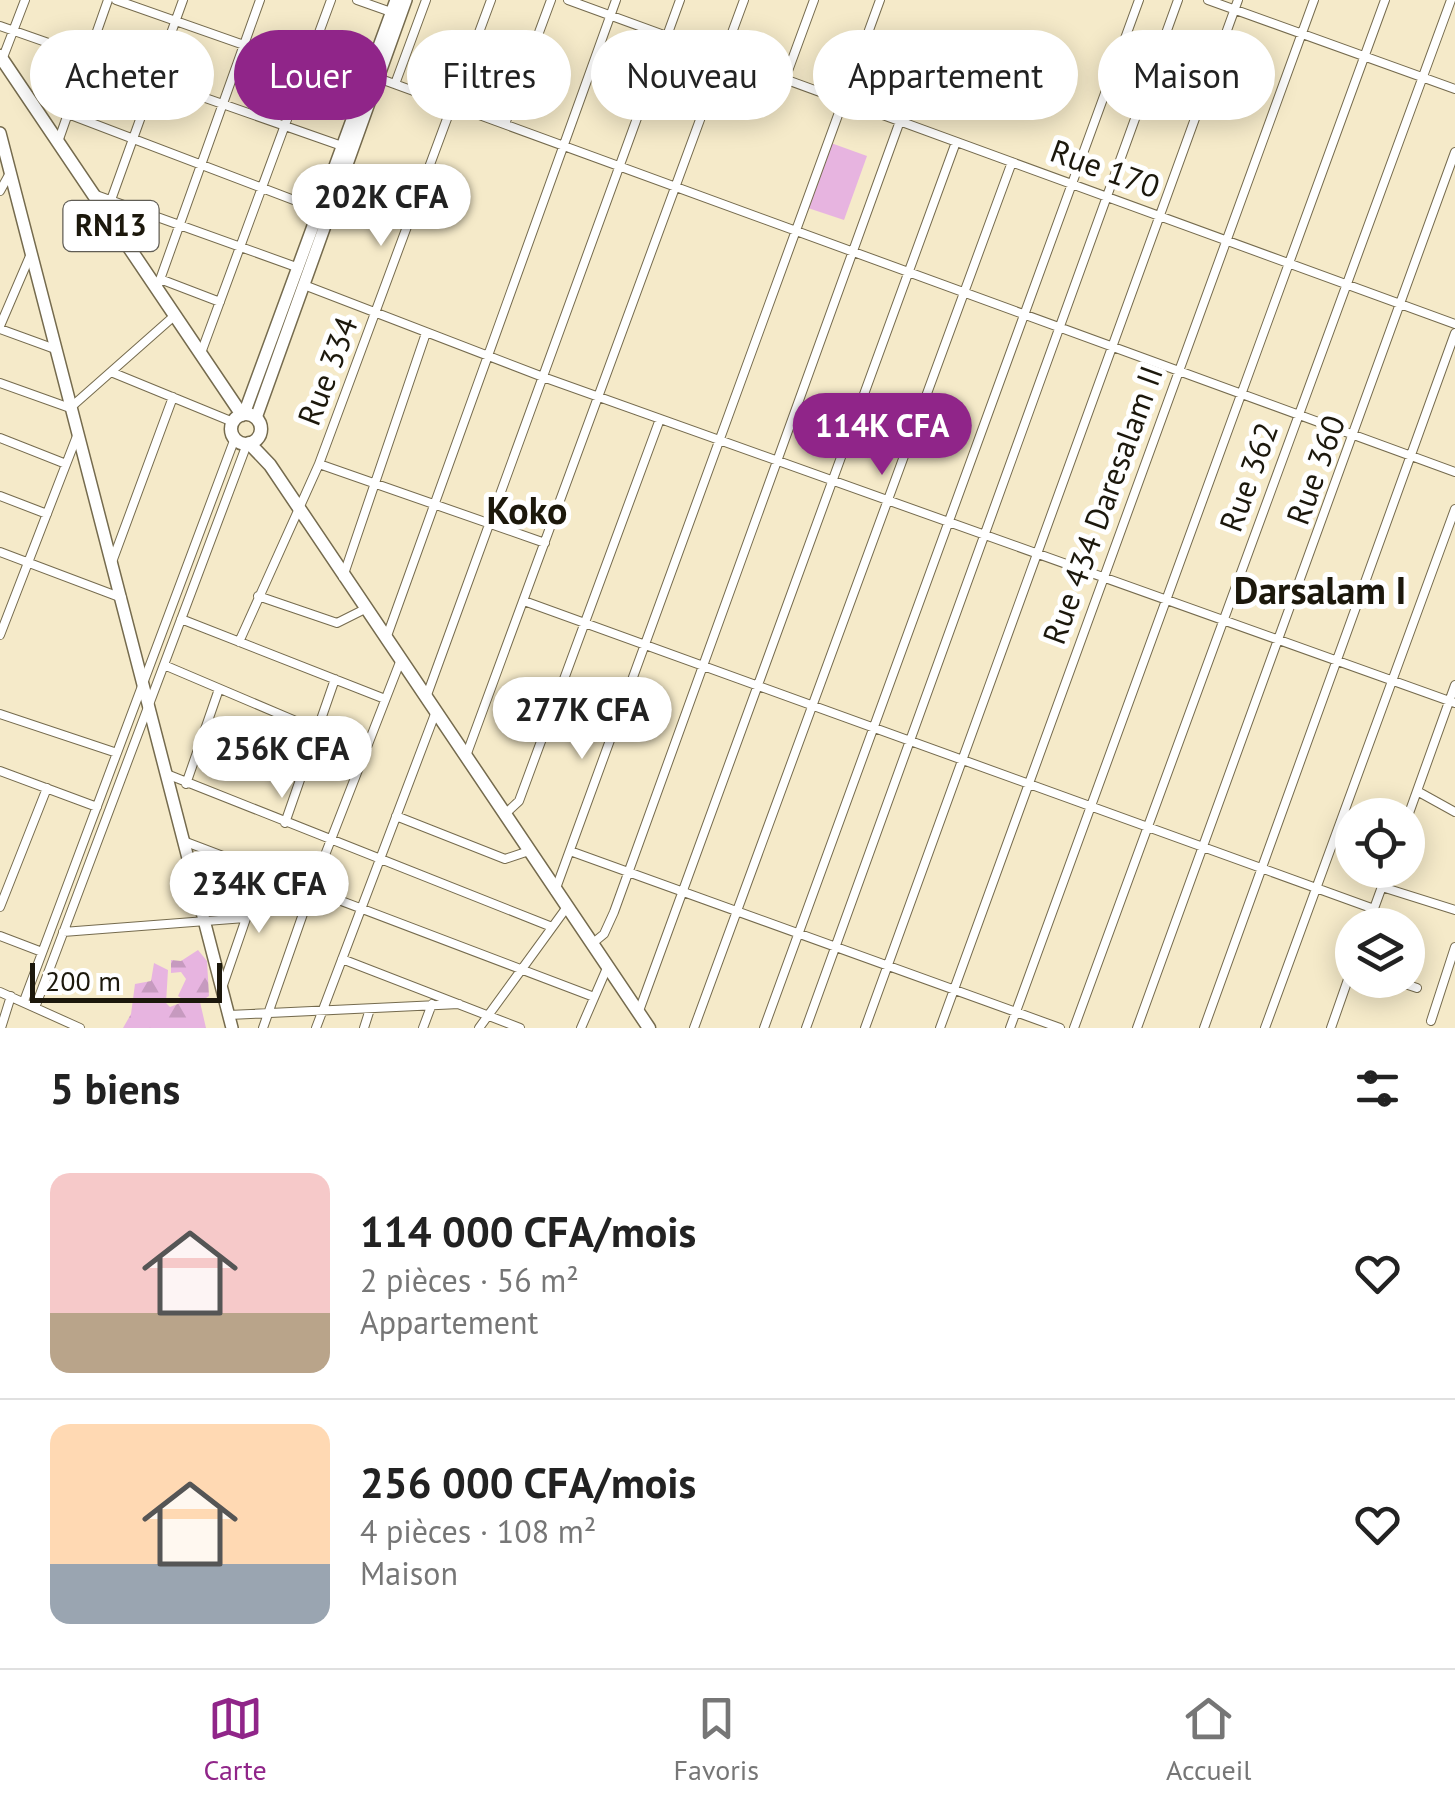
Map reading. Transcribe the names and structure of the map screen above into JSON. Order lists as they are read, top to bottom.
{
  "streets": {
    "main road": ["RN13"],
    "street": [
      "Rue 170",
      "Rue 334",
      "Rue 360",
      "Rue 362",
      "Rue 434 Daresalam II"
    ]
  },
  "crossings": [
    ["Rue 170", "Rue 360"],
    ["Rue 170", "Rue 362"],
    ["Rue 170", "Rue 434 Daresalam II"]
  ],
  "districts": ["Koko", "Darsalam I"],
  "scale_bar": "200 m",
  "page": {
    "chip": [
      "Acheter",
      "Louer",
      "Filtres",
      "Nouveau",
      "Appartement",
      "Maison"
    ],
    "price": [
      "202K CFA",
      "114K CFA",
      "277K CFA",
      "256K CFA",
      "234K CFA"
    ],
    "scale": "200 m",
    "heading": "5 biens",
    "list": [
      {
        "name": "114 000 CFA/mois",
        "note": "2 pièces · 56 m² · Appartement"
      },
      {
        "name": "256 000 CFA/mois",
        "note": "4 pièces · 108 m² · Maison"
      }
    ],
    "tabs": ["Carte", "Favoris", "Accueil"]
  }
}
